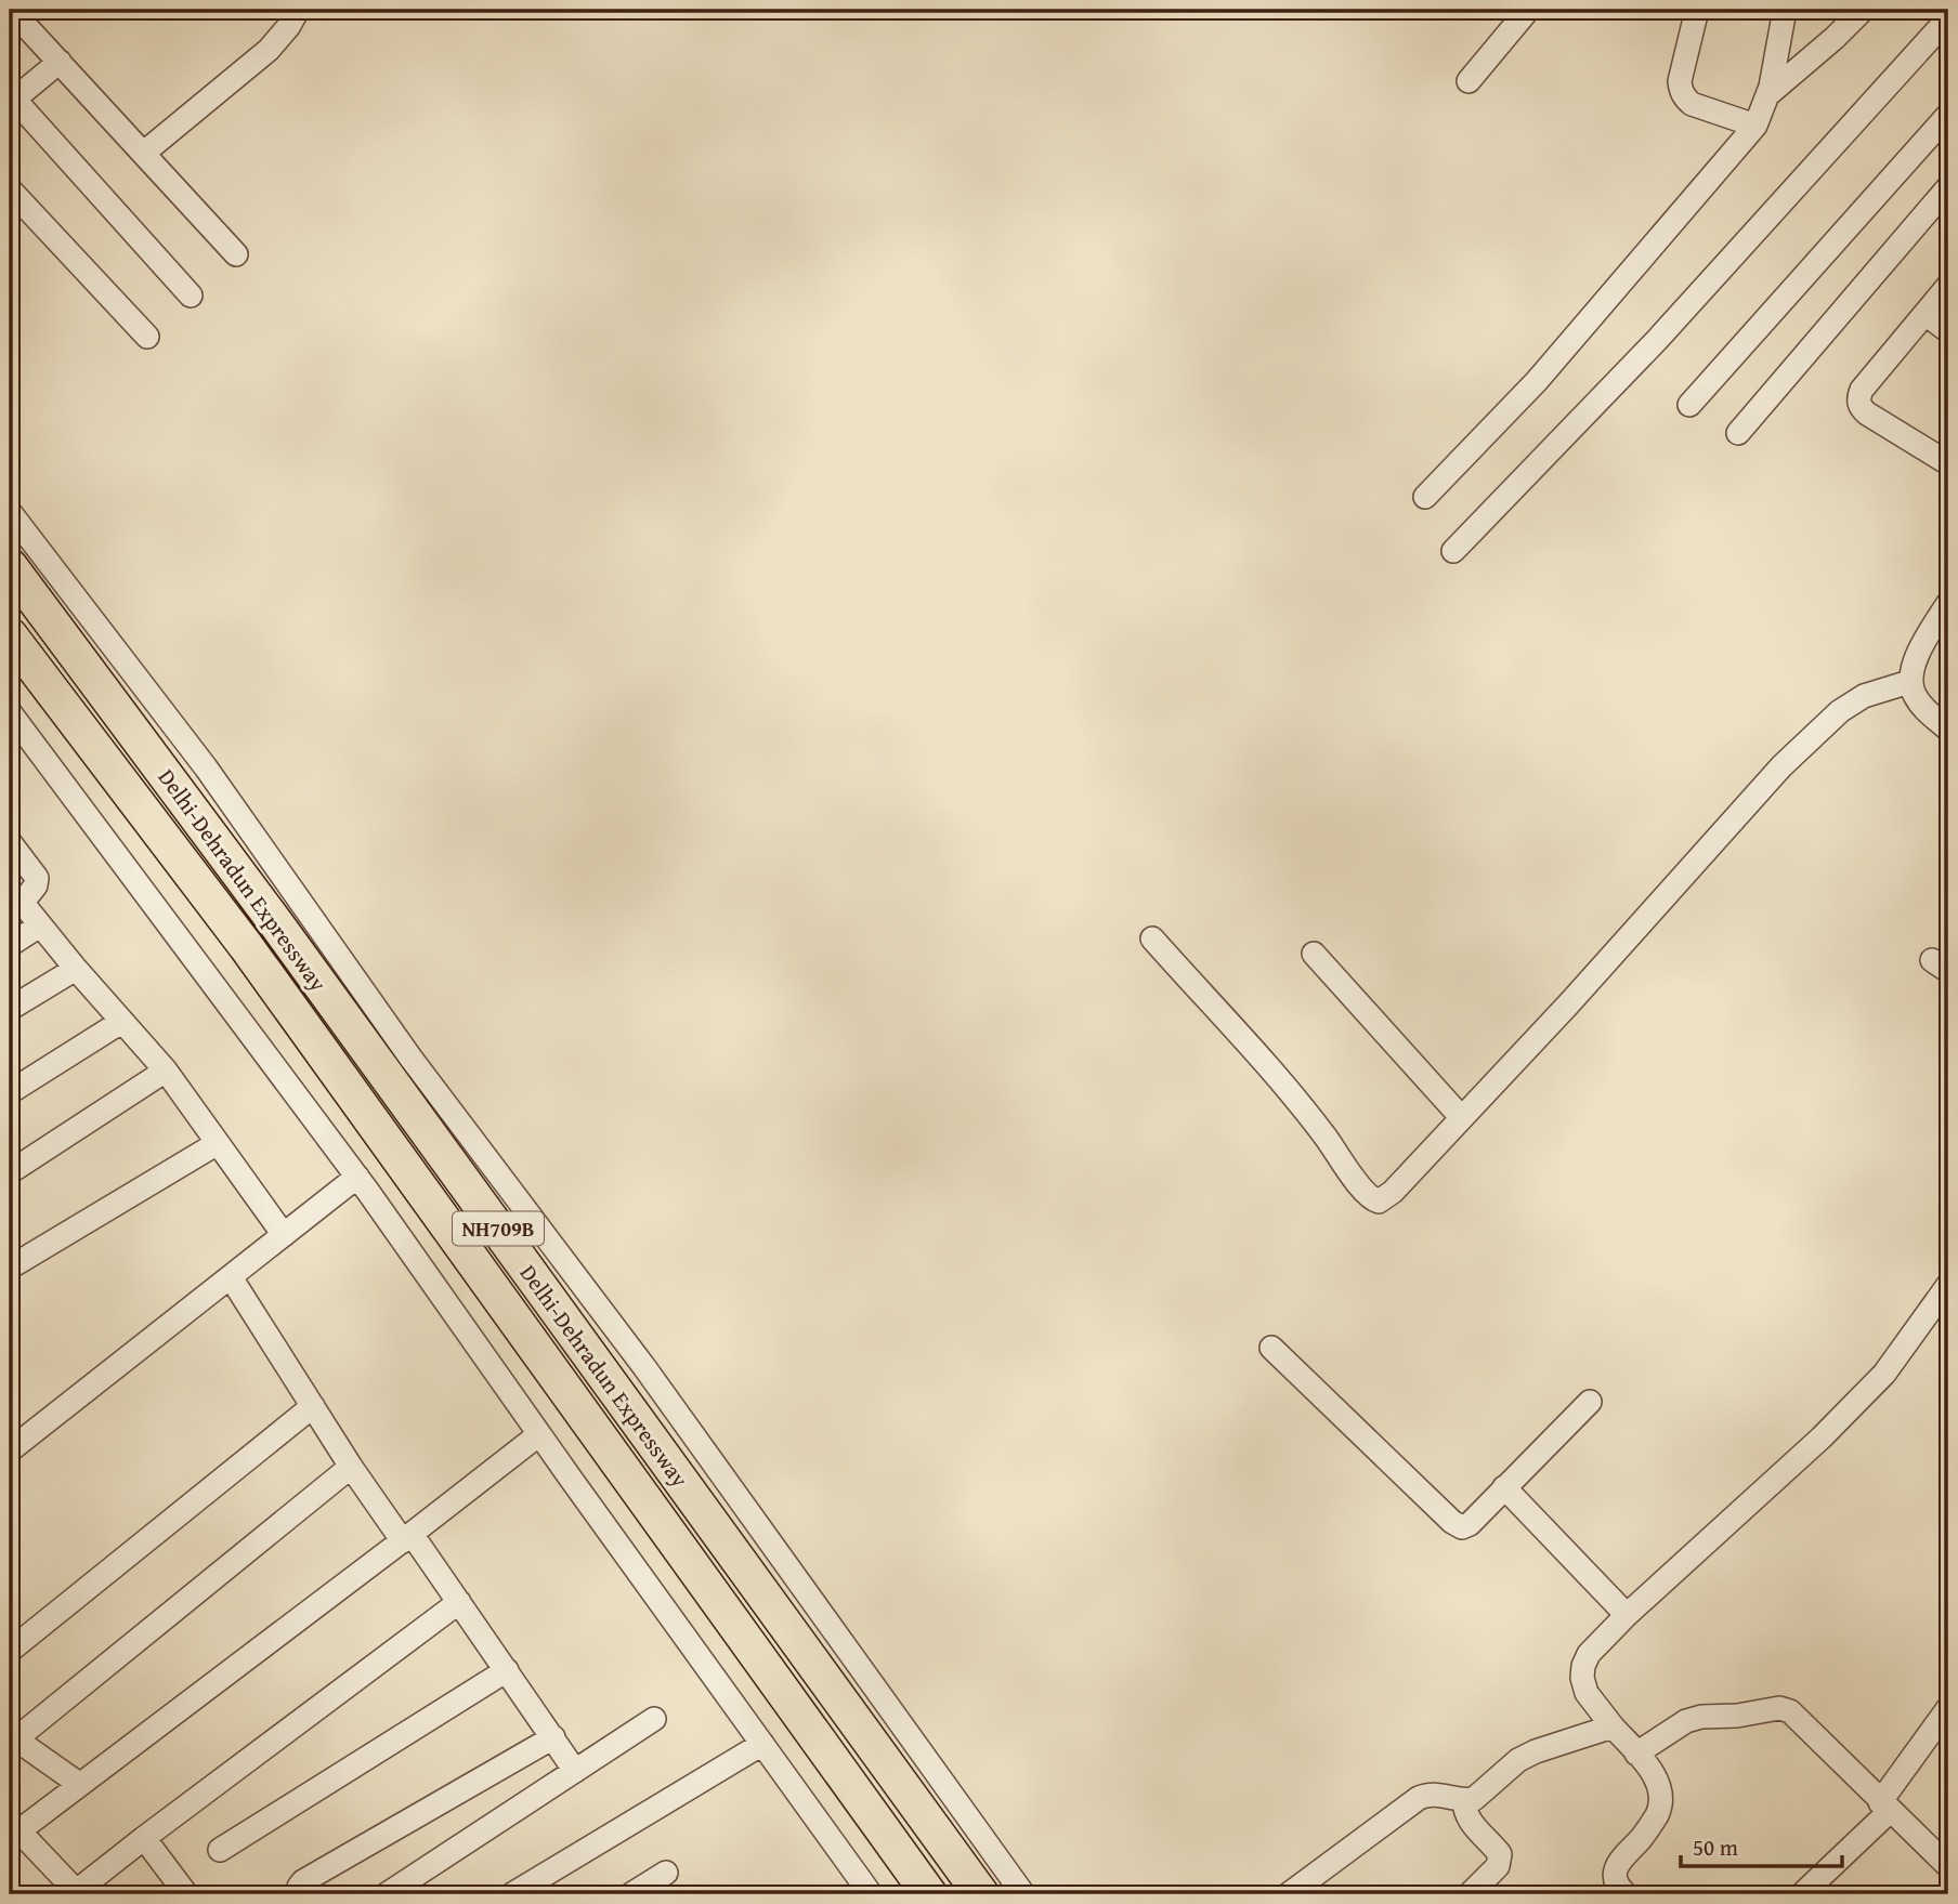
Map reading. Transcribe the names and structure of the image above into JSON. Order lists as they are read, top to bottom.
{
  "streets": {
    "highway": ["Delhi-Dehradun Expressway", "NH709B"]
  },
  "scale_bar": "50 m"
}
